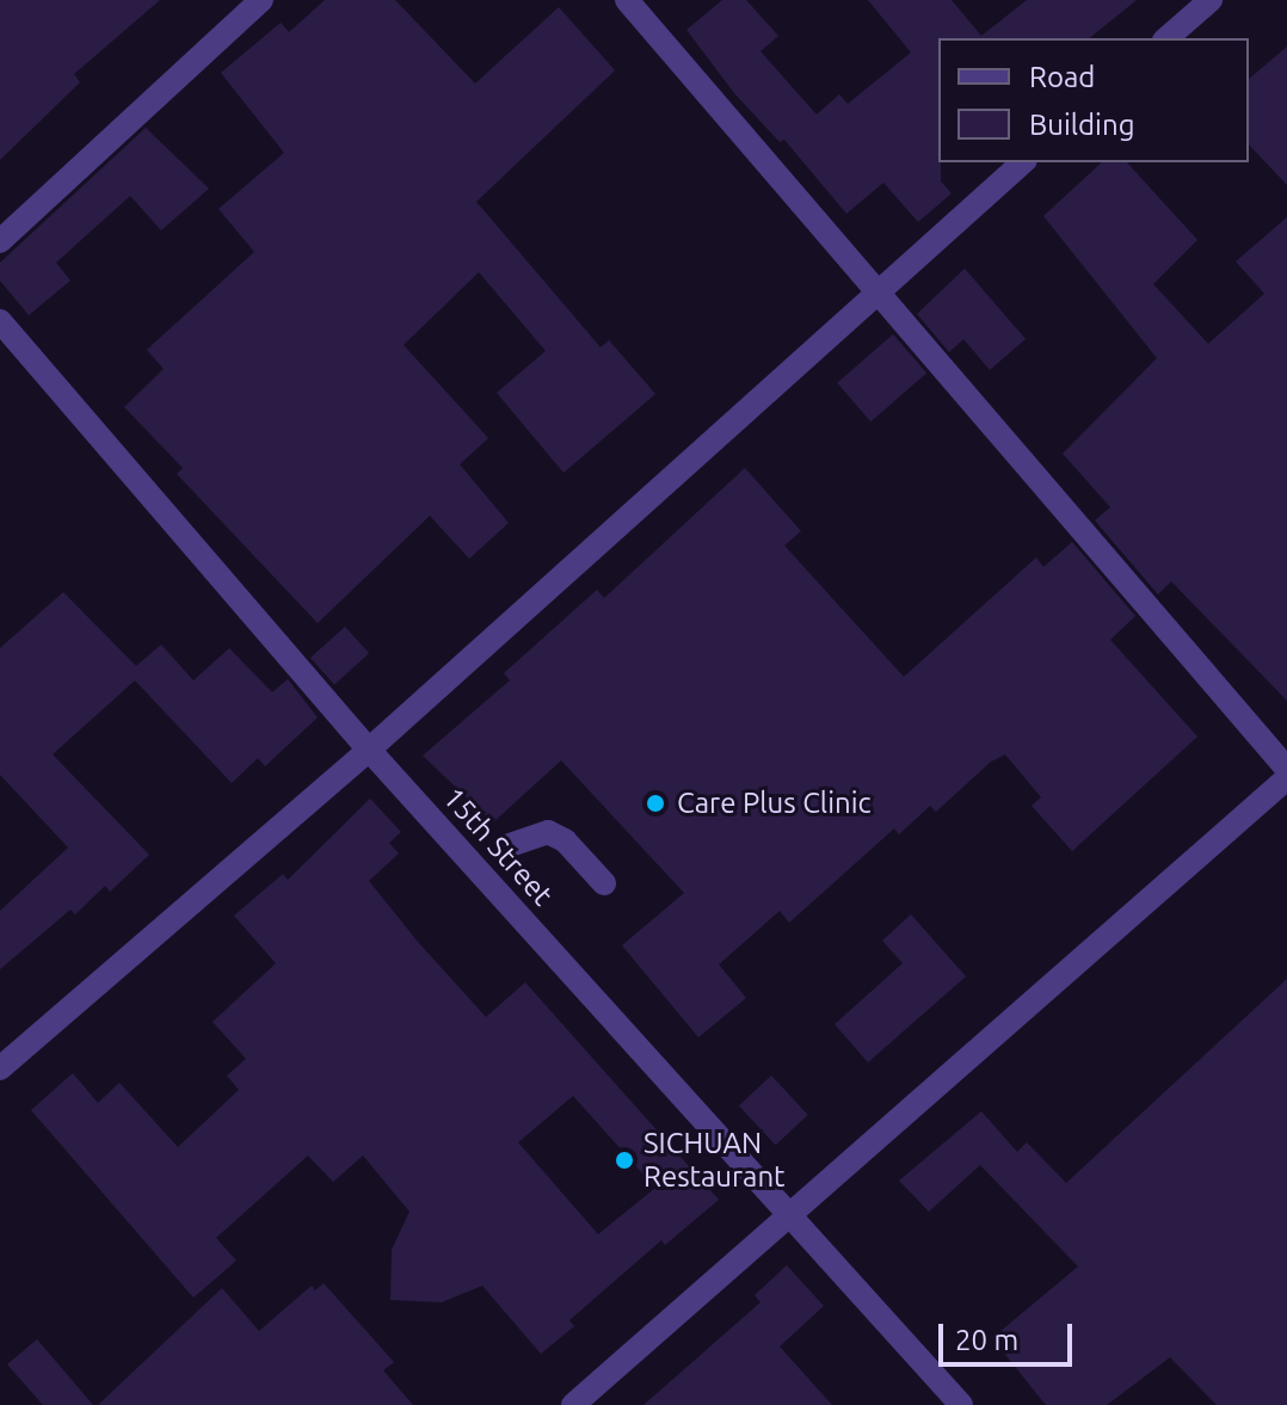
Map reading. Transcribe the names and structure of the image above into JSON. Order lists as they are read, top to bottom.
{
  "streets": {
    "street": ["15th Street"]
  },
  "places": ["Care Plus Clinic", "SICHUAN Restaurant"],
  "legend": ["Road", "Building"],
  "scale_bar": "20 m"
}
